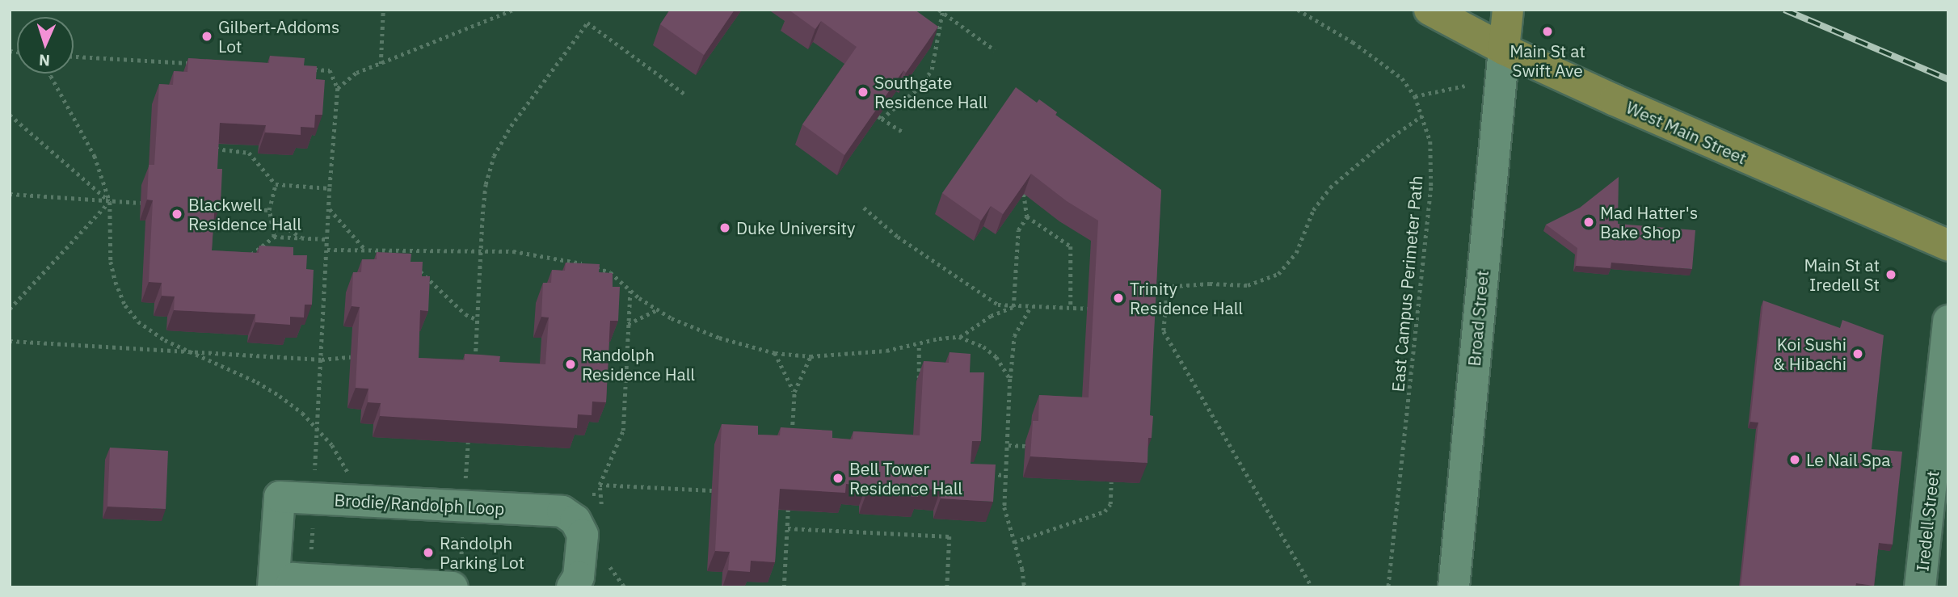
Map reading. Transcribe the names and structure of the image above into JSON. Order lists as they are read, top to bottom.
{
  "streets": {
    "main road": ["West Main Street"],
    "street": ["Broad Street", "Brodie/Randolph Loop", "Iredell Street"],
    "path": ["East Campus Perimeter Path"]
  },
  "crossings": [
    ["West Main Street", "Broad Street"]
  ],
  "places": [
    "Main St at Swift Ave",
    "Gilbert-Addoms Lot",
    "Southgate Residence Hall",
    "Blackwell Residence Hall",
    "Mad Hatter's Bake Shop",
    "Duke University",
    "Main St at Iredell St",
    "Trinity Residence Hall",
    "Koi Sushi & Hibachi",
    "Randolph Residence Hall",
    "Le Nail Spa",
    "Bell Tower Residence Hall",
    "Randolph Parking Lot"
  ],
  "north": "bottom"
}
